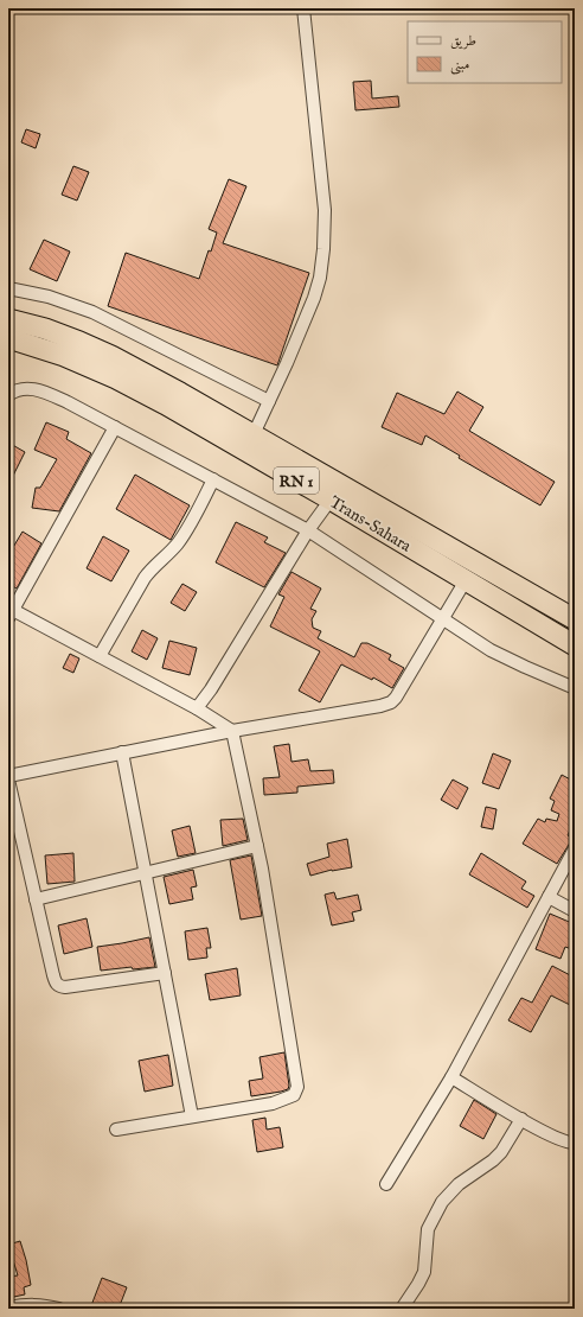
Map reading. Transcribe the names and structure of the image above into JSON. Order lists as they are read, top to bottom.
{
  "streets": {
    "highway": ["RN 1", "Trans-Sahara"]
  },
  "legend": ["طريق", "مبنى"]
}
